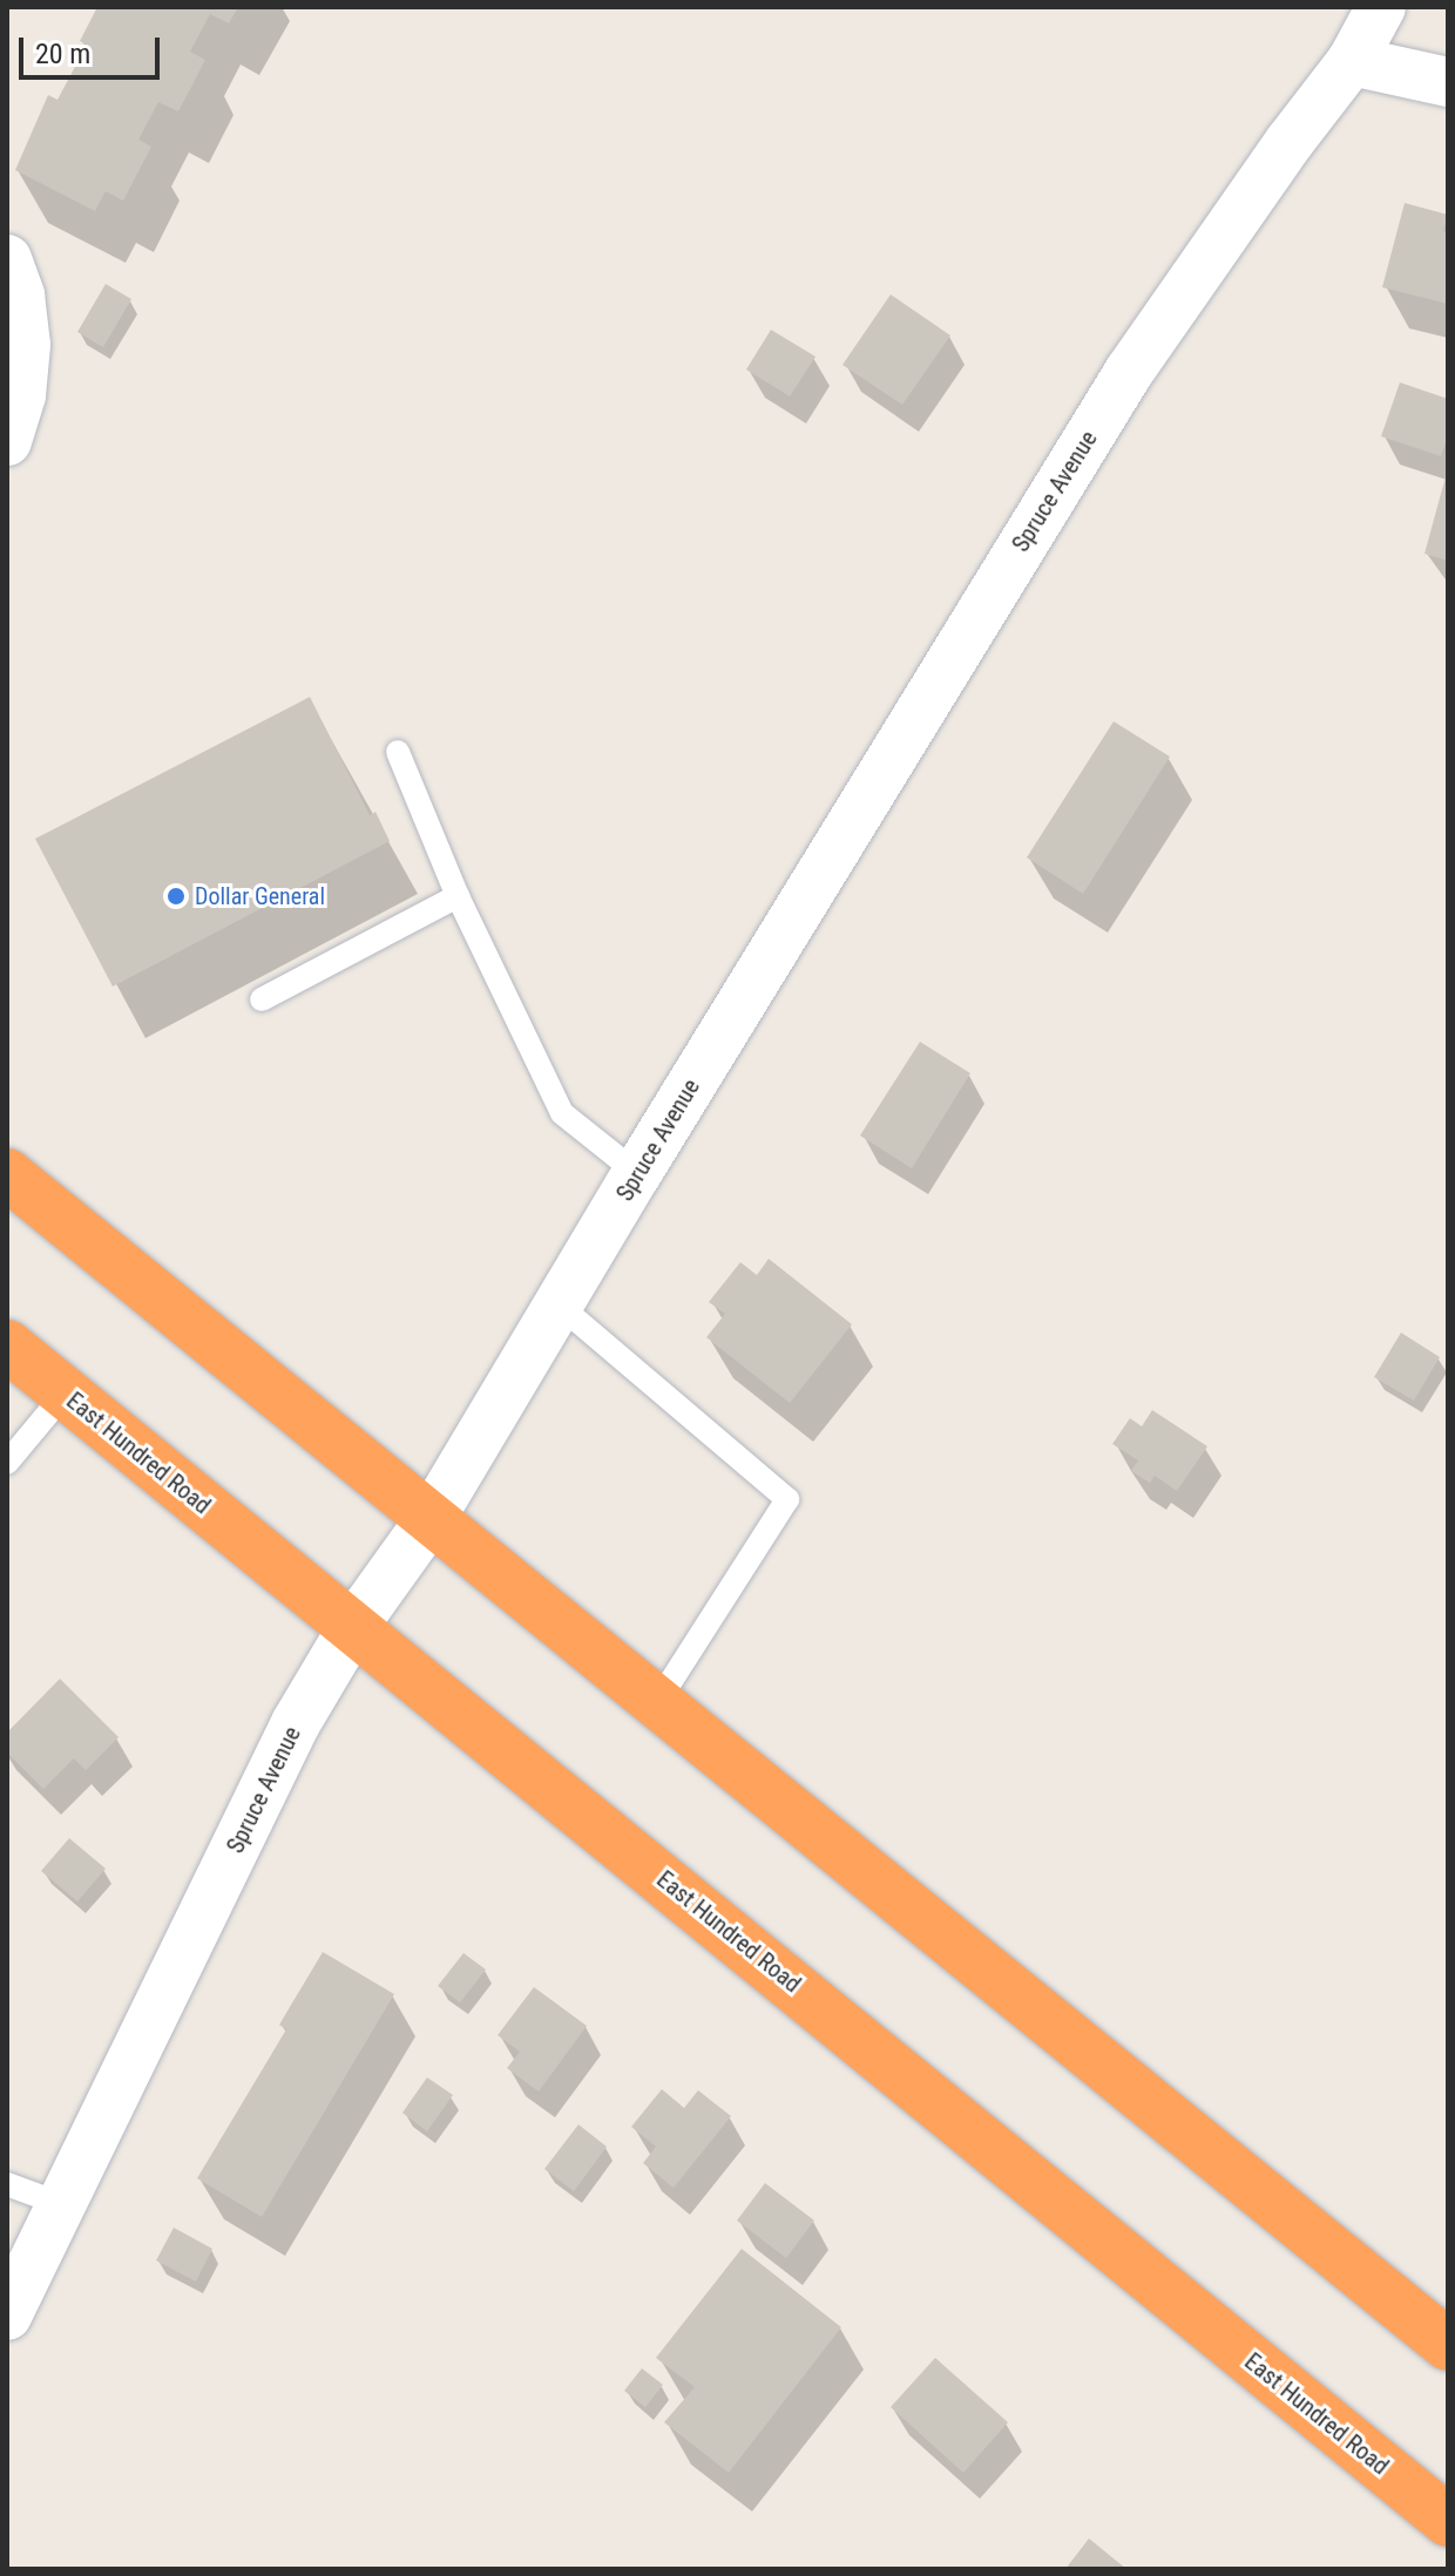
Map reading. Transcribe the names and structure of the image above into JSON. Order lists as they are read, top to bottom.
{
  "streets": {
    "highway": ["East Hundred Road"],
    "street": ["Spruce Avenue"]
  },
  "crossings": [
    ["Spruce Avenue", "East Hundred Road"]
  ],
  "places": ["Dollar General"],
  "scale_bar": "20 m"
}
